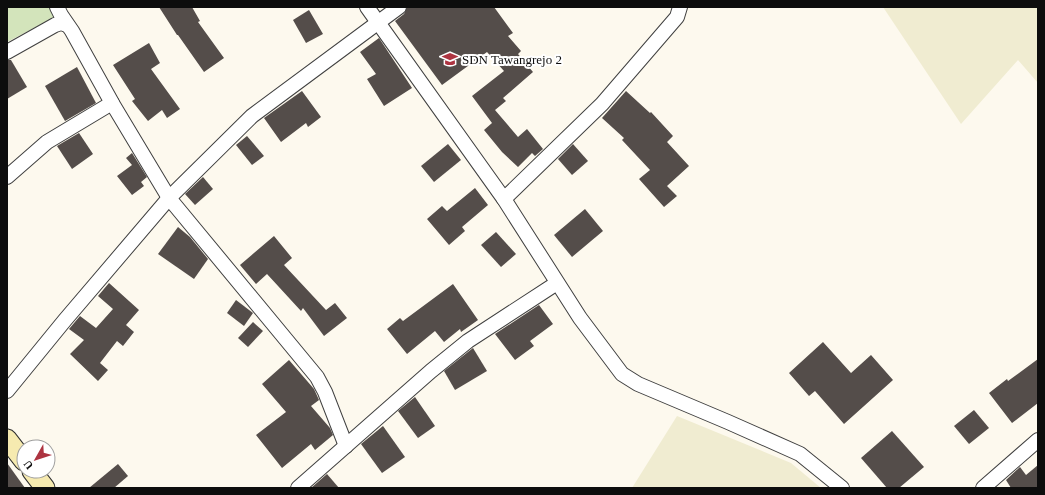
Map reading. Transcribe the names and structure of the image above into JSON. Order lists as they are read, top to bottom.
{
  "places": {
    "school or university": ["SDN Tawangrejo 2"]
  },
  "north": "bottom left"
}
